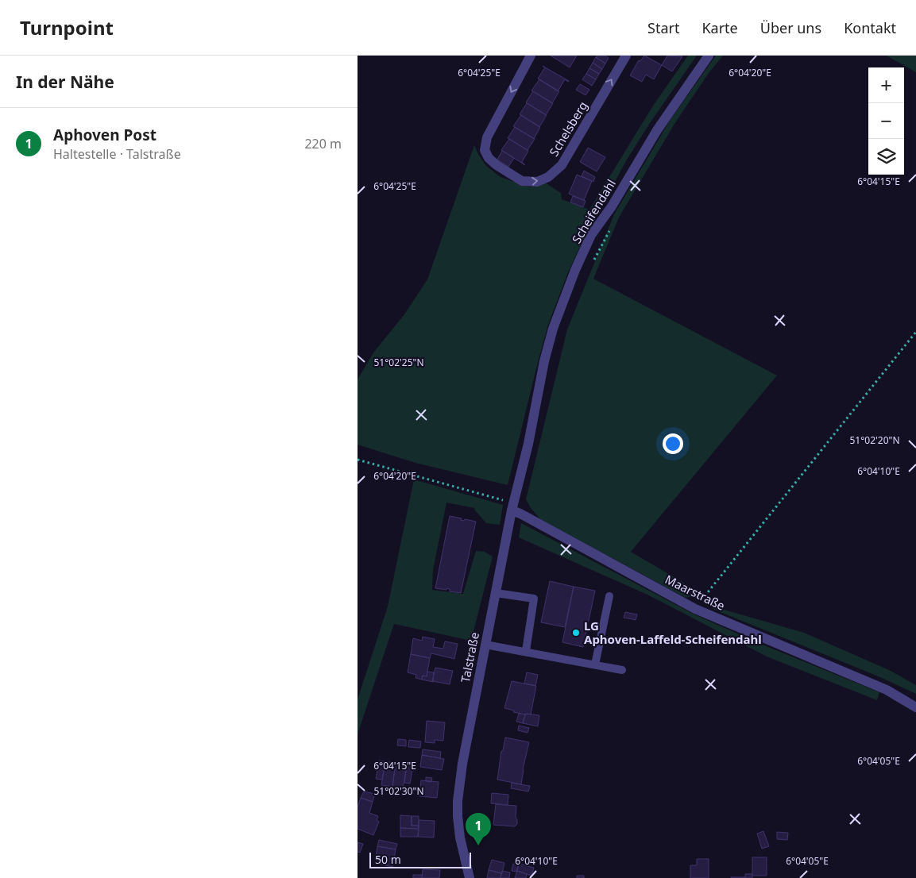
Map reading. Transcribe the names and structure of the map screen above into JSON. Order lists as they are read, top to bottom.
{
  "streets": {
    "street": [
      "Schelsberg",
      "Scheifendahl",
      "Maarstraße",
      "Talstraße"
    ]
  },
  "crossings": [
    ["Scheifendahl", "Talstraße"],
    ["Maarstraße", "Talstraße"]
  ],
  "places": ["LG Aphoven-Laffeld-Scheifendahl"],
  "scale_bar": "50 m",
  "page": {
    "header": "Turnpoint",
    "nav": [
      "Start",
      "Karte",
      "Über uns",
      "Kontakt"
    ],
    "heading": "In der Nähe",
    "map_buttons": ["+", "−"],
    "list": [
      {
        "mark": "1",
        "name": "Aphoven Post",
        "note": "Haltestelle · Talstraße",
        "value": "220 m"
      }
    ],
    "pins": "1",
    "scale": "50 m"
  },
  "coordinates": [
    "6°04'20\"E",
    "6°04'25\"E",
    "6°04'15\"E",
    "51°02'25\"N",
    "51°02'20\"N",
    "6°04'10\"E",
    "6°04'05\"E",
    "51°02'30\"N"
  ]
}
